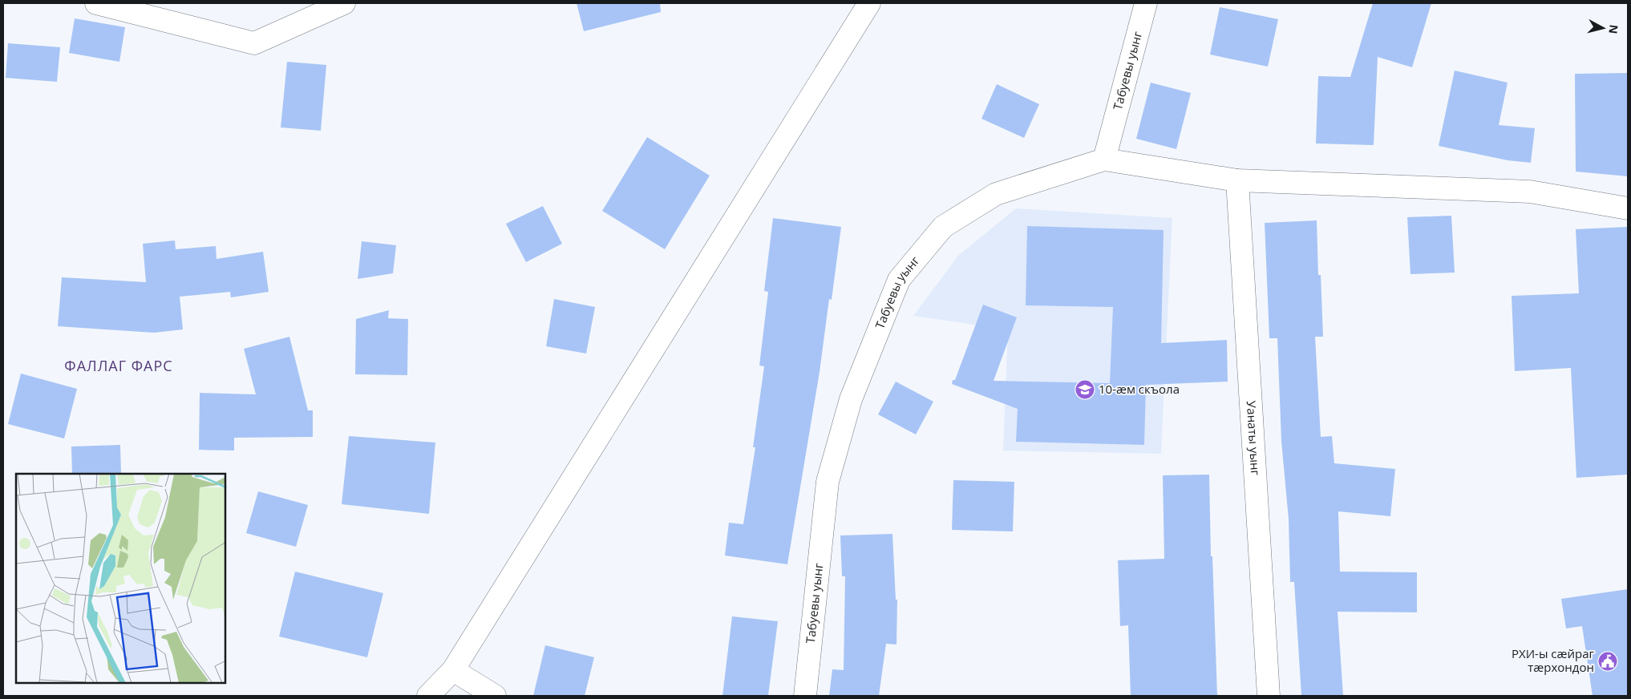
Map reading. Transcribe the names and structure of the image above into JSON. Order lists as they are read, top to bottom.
{
  "streets": {
    "street": ["Табуевы уынг", "Уанаты уынг"]
  },
  "districts": ["ФАЛЛАГ ФАРС"],
  "places": {
    "school or university": ["10-æм скъола"],
    "public building": ["РХИ-ы сæйраг тæрхондон"]
  },
  "north": "right"
}
